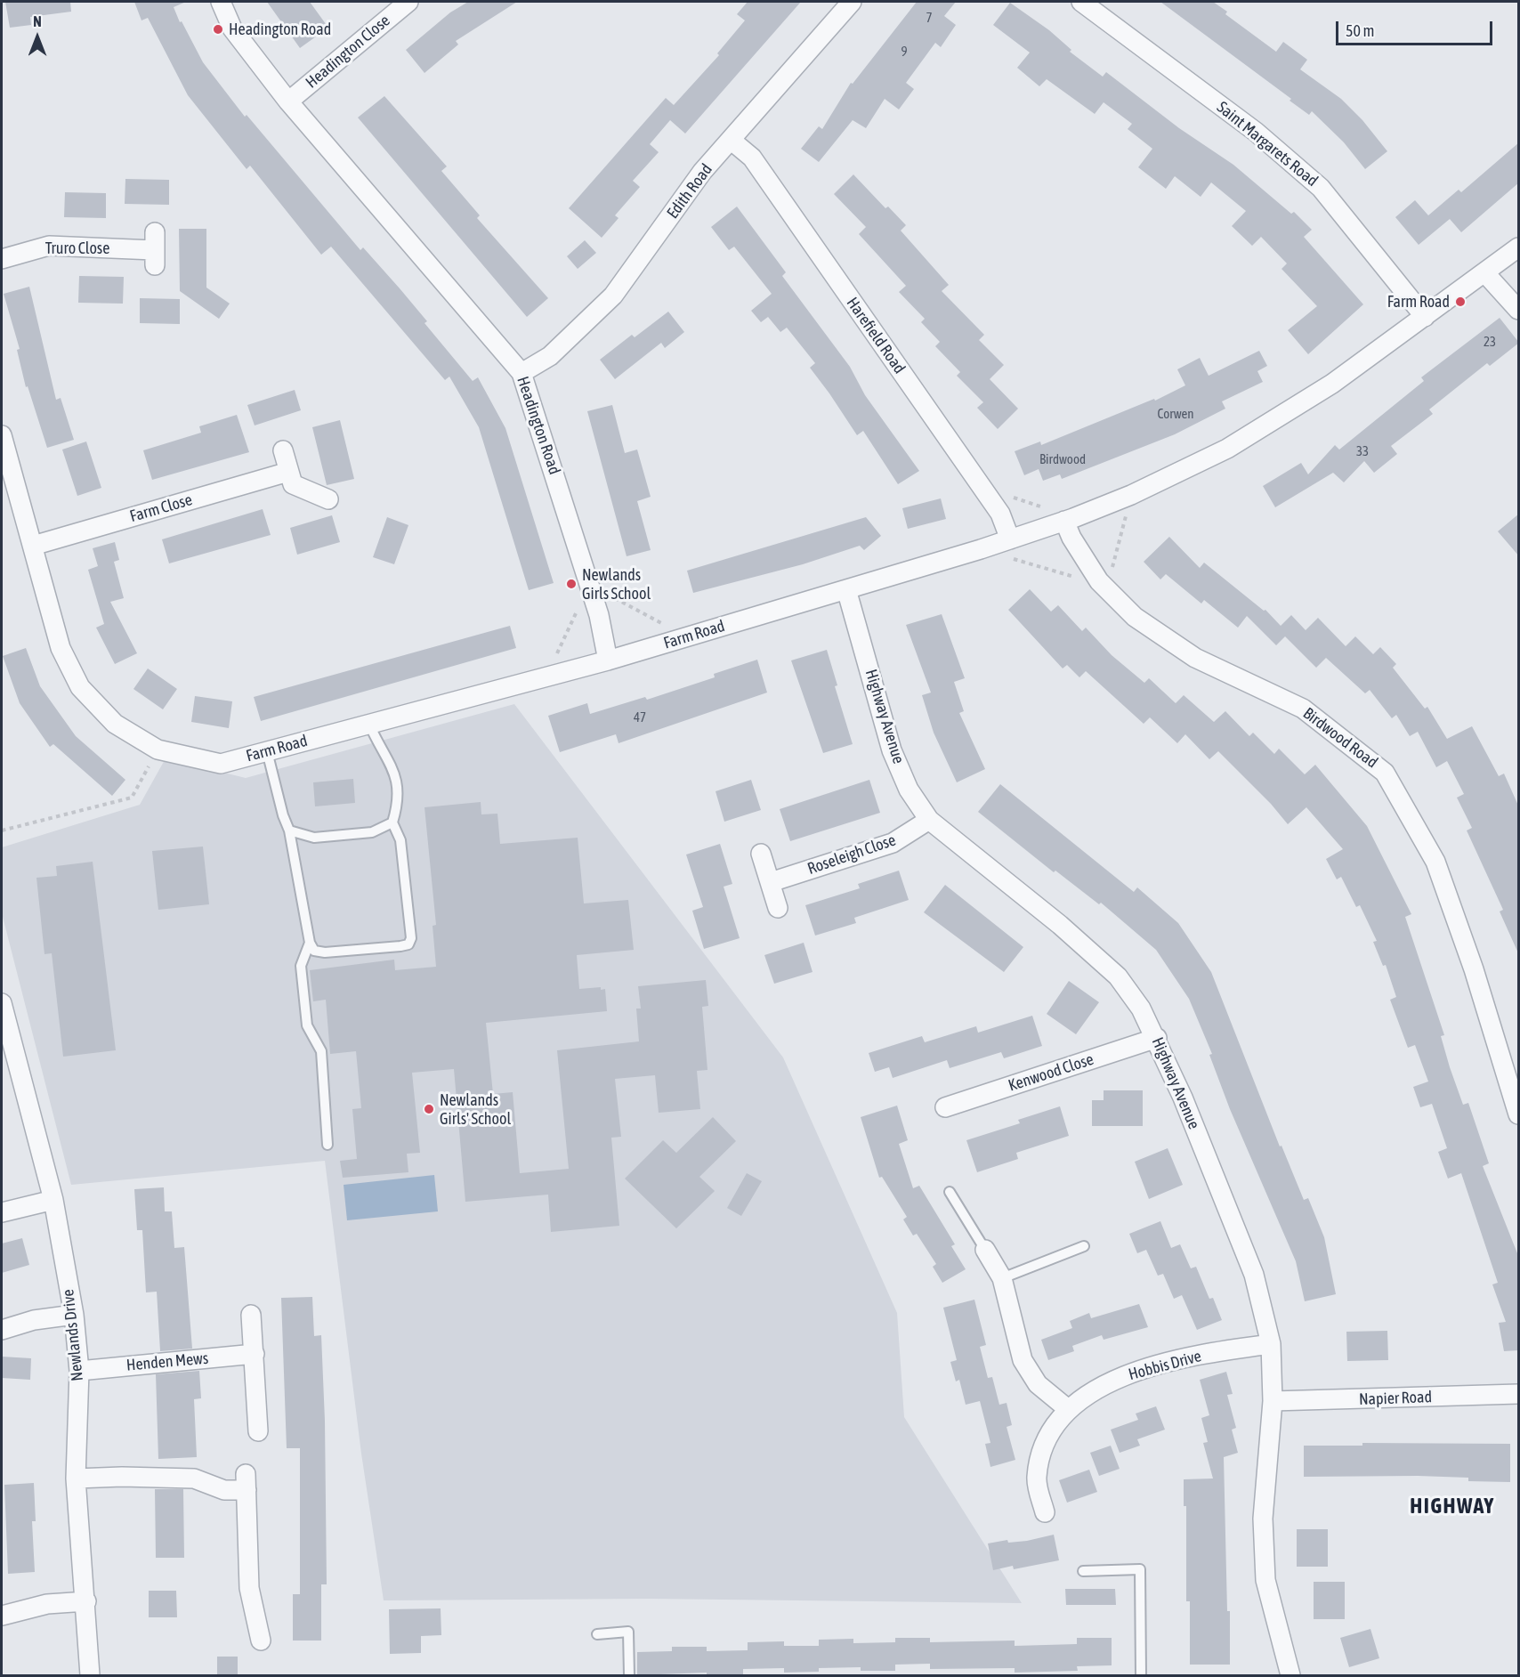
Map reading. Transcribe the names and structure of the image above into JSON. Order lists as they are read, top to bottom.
{
  "streets": {
    "street": [
      "Headington Close",
      "Saint Margarets Road",
      "Edith Road",
      "Truro Close",
      "Harefield Road",
      "Headington Road",
      "Farm Close",
      "Farm Road",
      "Highway Avenue",
      "Birdwood Road",
      "Roseleigh Close",
      "Kenwood Close",
      "Newlands Drive",
      "Henden Mews",
      "Hobbis Drive",
      "Napier Road"
    ]
  },
  "crossings": [
    ["Headington Close", "Headington Road"],
    ["Saint Margarets Road", "Farm Road"],
    ["Edith Road", "Harefield Road"],
    ["Edith Road", "Headington Road"],
    ["Harefield Road", "Farm Road"],
    ["Headington Road", "Farm Road"],
    ["Farm Close", "Farm Road"],
    ["Farm Road", "Highway Avenue"],
    ["Farm Road", "Birdwood Road"],
    ["Highway Avenue", "Roseleigh Close"],
    ["Highway Avenue", "Kenwood Close"],
    ["Highway Avenue", "Hobbis Drive"],
    ["Highway Avenue", "Napier Road"],
    ["Newlands Drive", "Henden Mews"]
  ],
  "districts": ["HIGHWAY"],
  "places": [
    "Headington Road",
    "Farm Road",
    "Newlands Girls School",
    "Newlands Girls' School"
  ],
  "house_numbers": [
    "7",
    "9",
    "23",
    "Corwen",
    "33",
    "Birdwood",
    "47"
  ],
  "scale_bar": "50 m",
  "north": "top"
}
